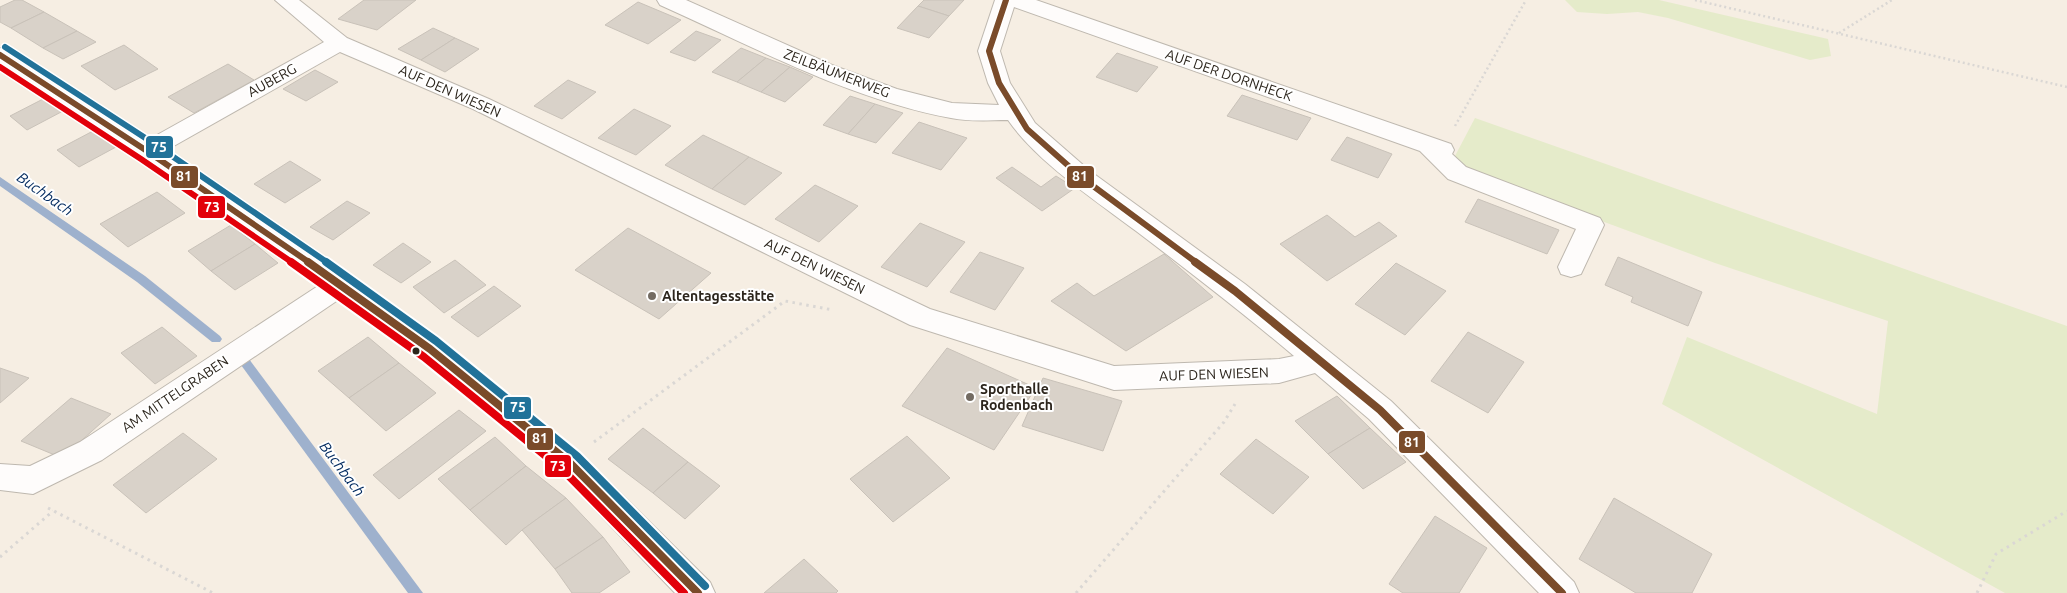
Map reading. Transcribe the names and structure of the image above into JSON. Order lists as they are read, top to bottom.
{
  "streets": {
    "street": [
      "ZEILBÄUMERWEG",
      "AUF DER DORNHECK",
      "AUBERG",
      "AUF DEN WIESEN",
      "AM MITTELGRABEN"
    ]
  },
  "crossings": [
    ["AUBERG", "AUF DEN WIESEN"]
  ],
  "water": ["Buchbach"],
  "places": ["Altentagesstätte", "Sporthalle Rodenbach"],
  "lines": ["transit line 81", "transit line 75", "transit line 73"]
}
